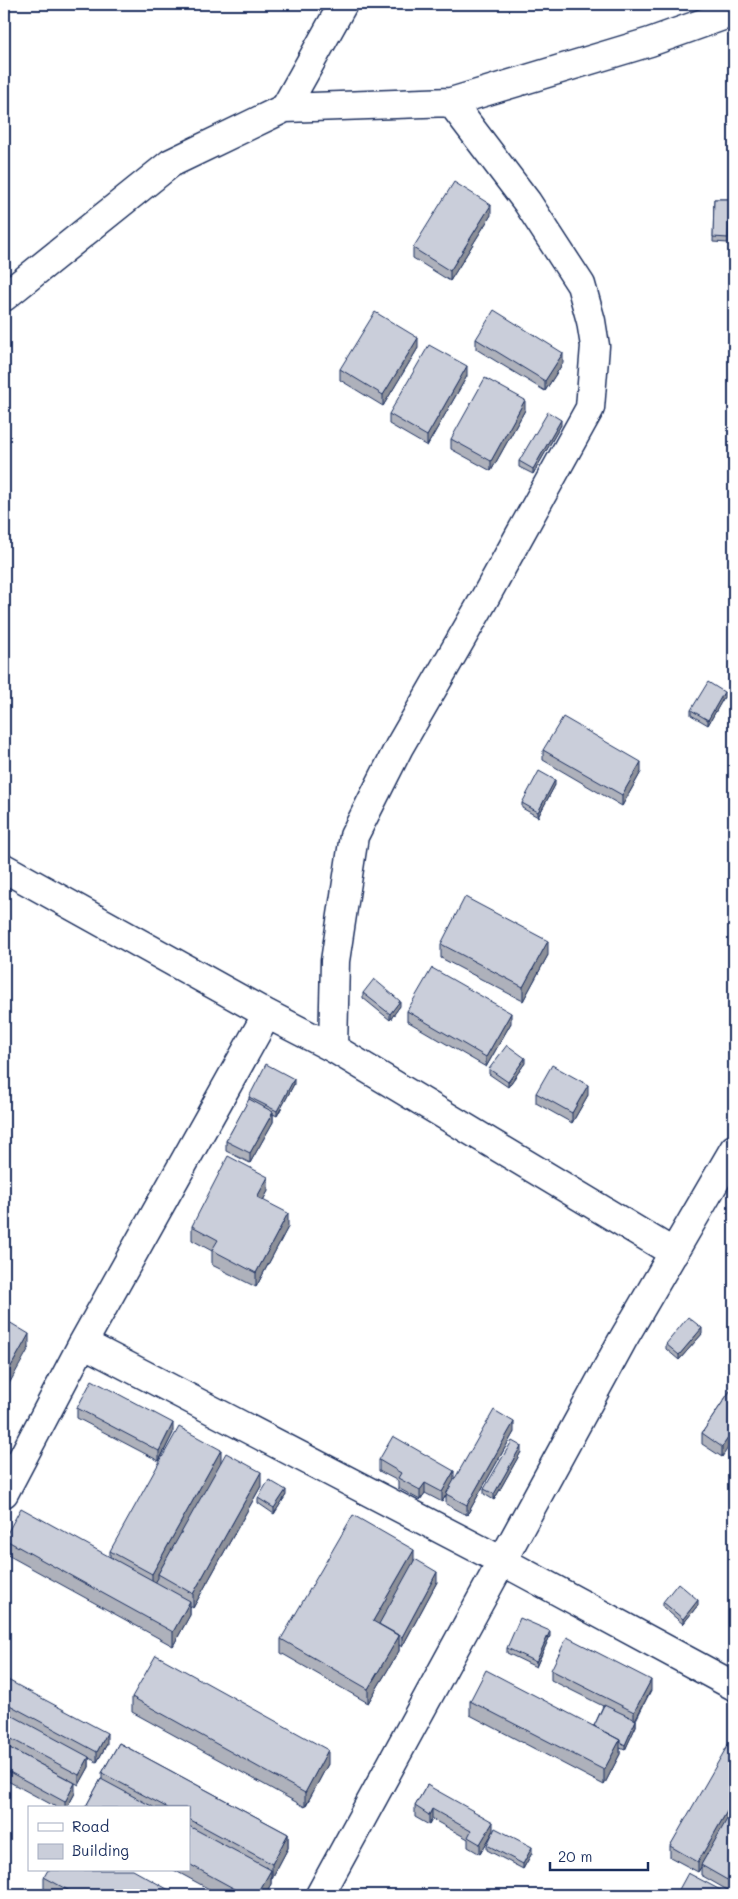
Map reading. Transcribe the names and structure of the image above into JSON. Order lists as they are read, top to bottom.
{
  "legend": ["Road", "Building"],
  "scale_bar": "20 m"
}
